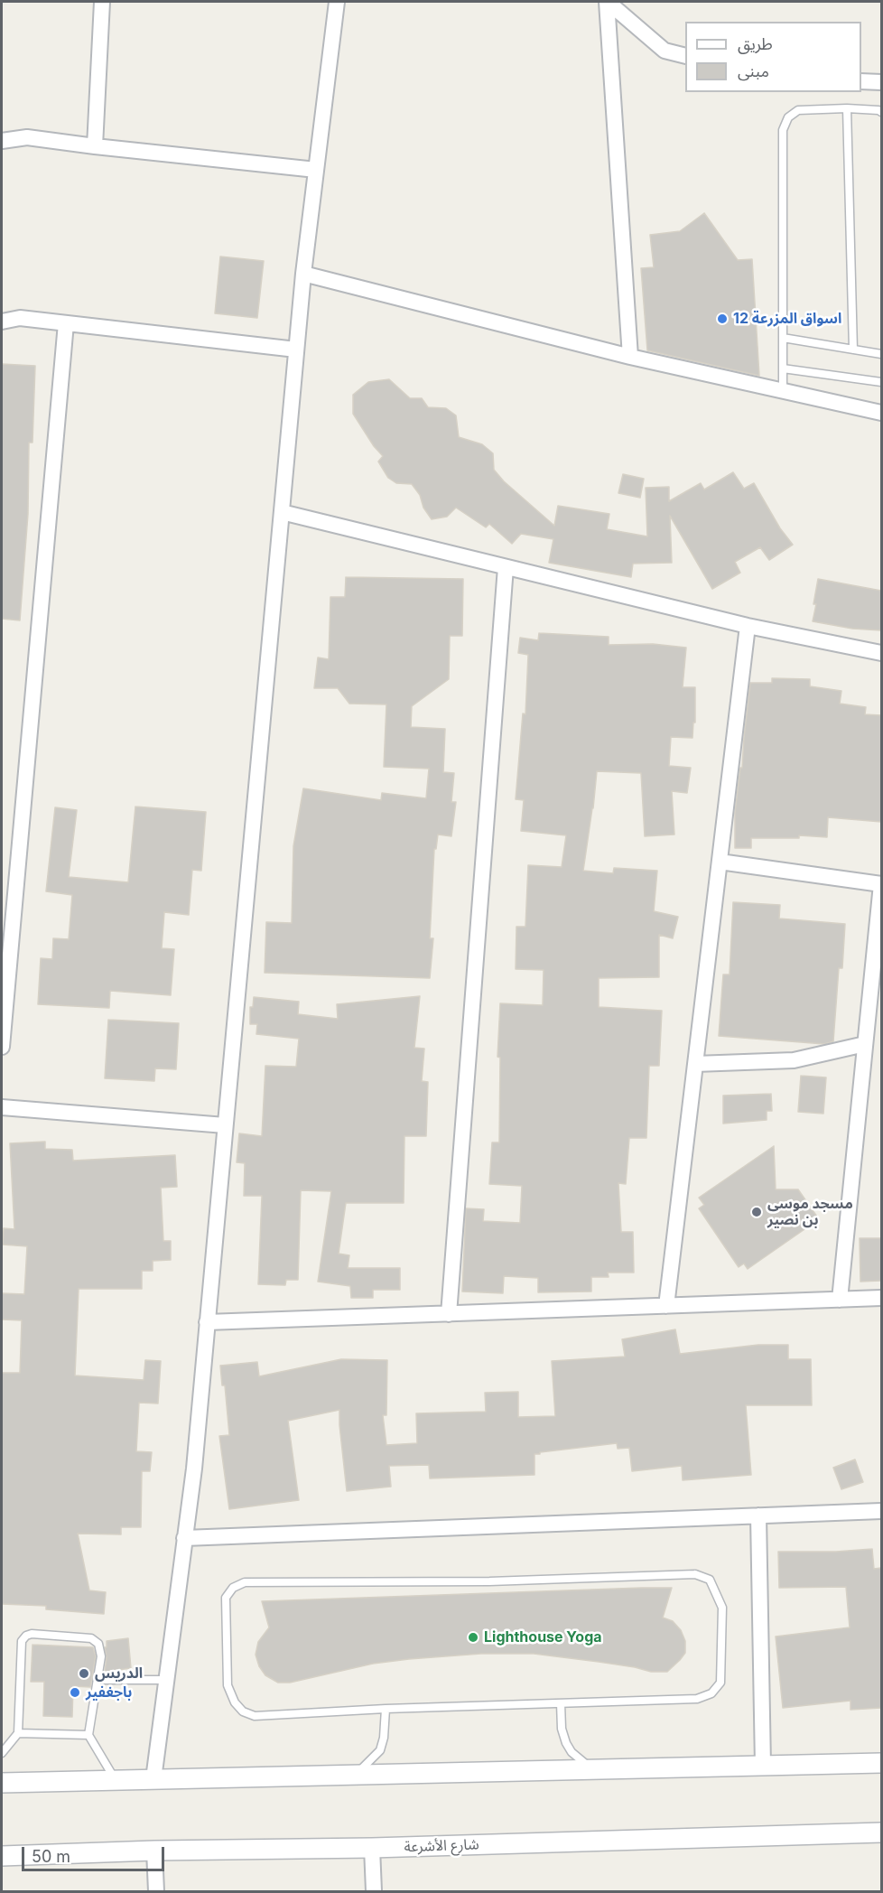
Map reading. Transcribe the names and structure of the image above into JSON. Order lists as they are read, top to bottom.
{
  "streets": {
    "street": ["شارع الأشرعة"]
  },
  "places": [
    "اسواق المزرعة 12",
    "مسجد موسى بن نصير",
    "Lighthouse Yoga",
    "الدريس",
    "باجغفير"
  ],
  "legend": ["طريق", "مبنى"],
  "scale_bar": "50 m"
}
